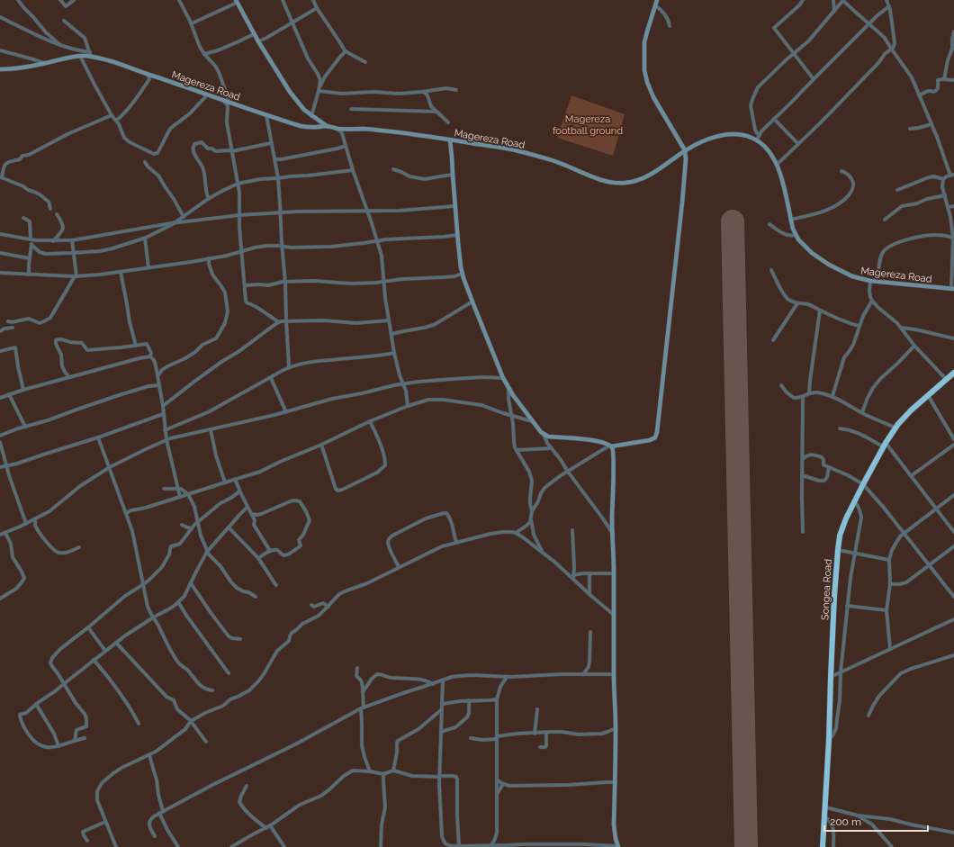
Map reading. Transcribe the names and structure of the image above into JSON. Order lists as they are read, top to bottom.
{
  "streets": {
    "highway": ["Songea Road"],
    "street": ["Magereza Road"]
  },
  "parks": ["Magereza football ground"],
  "scale_bar": "200 m"
}
